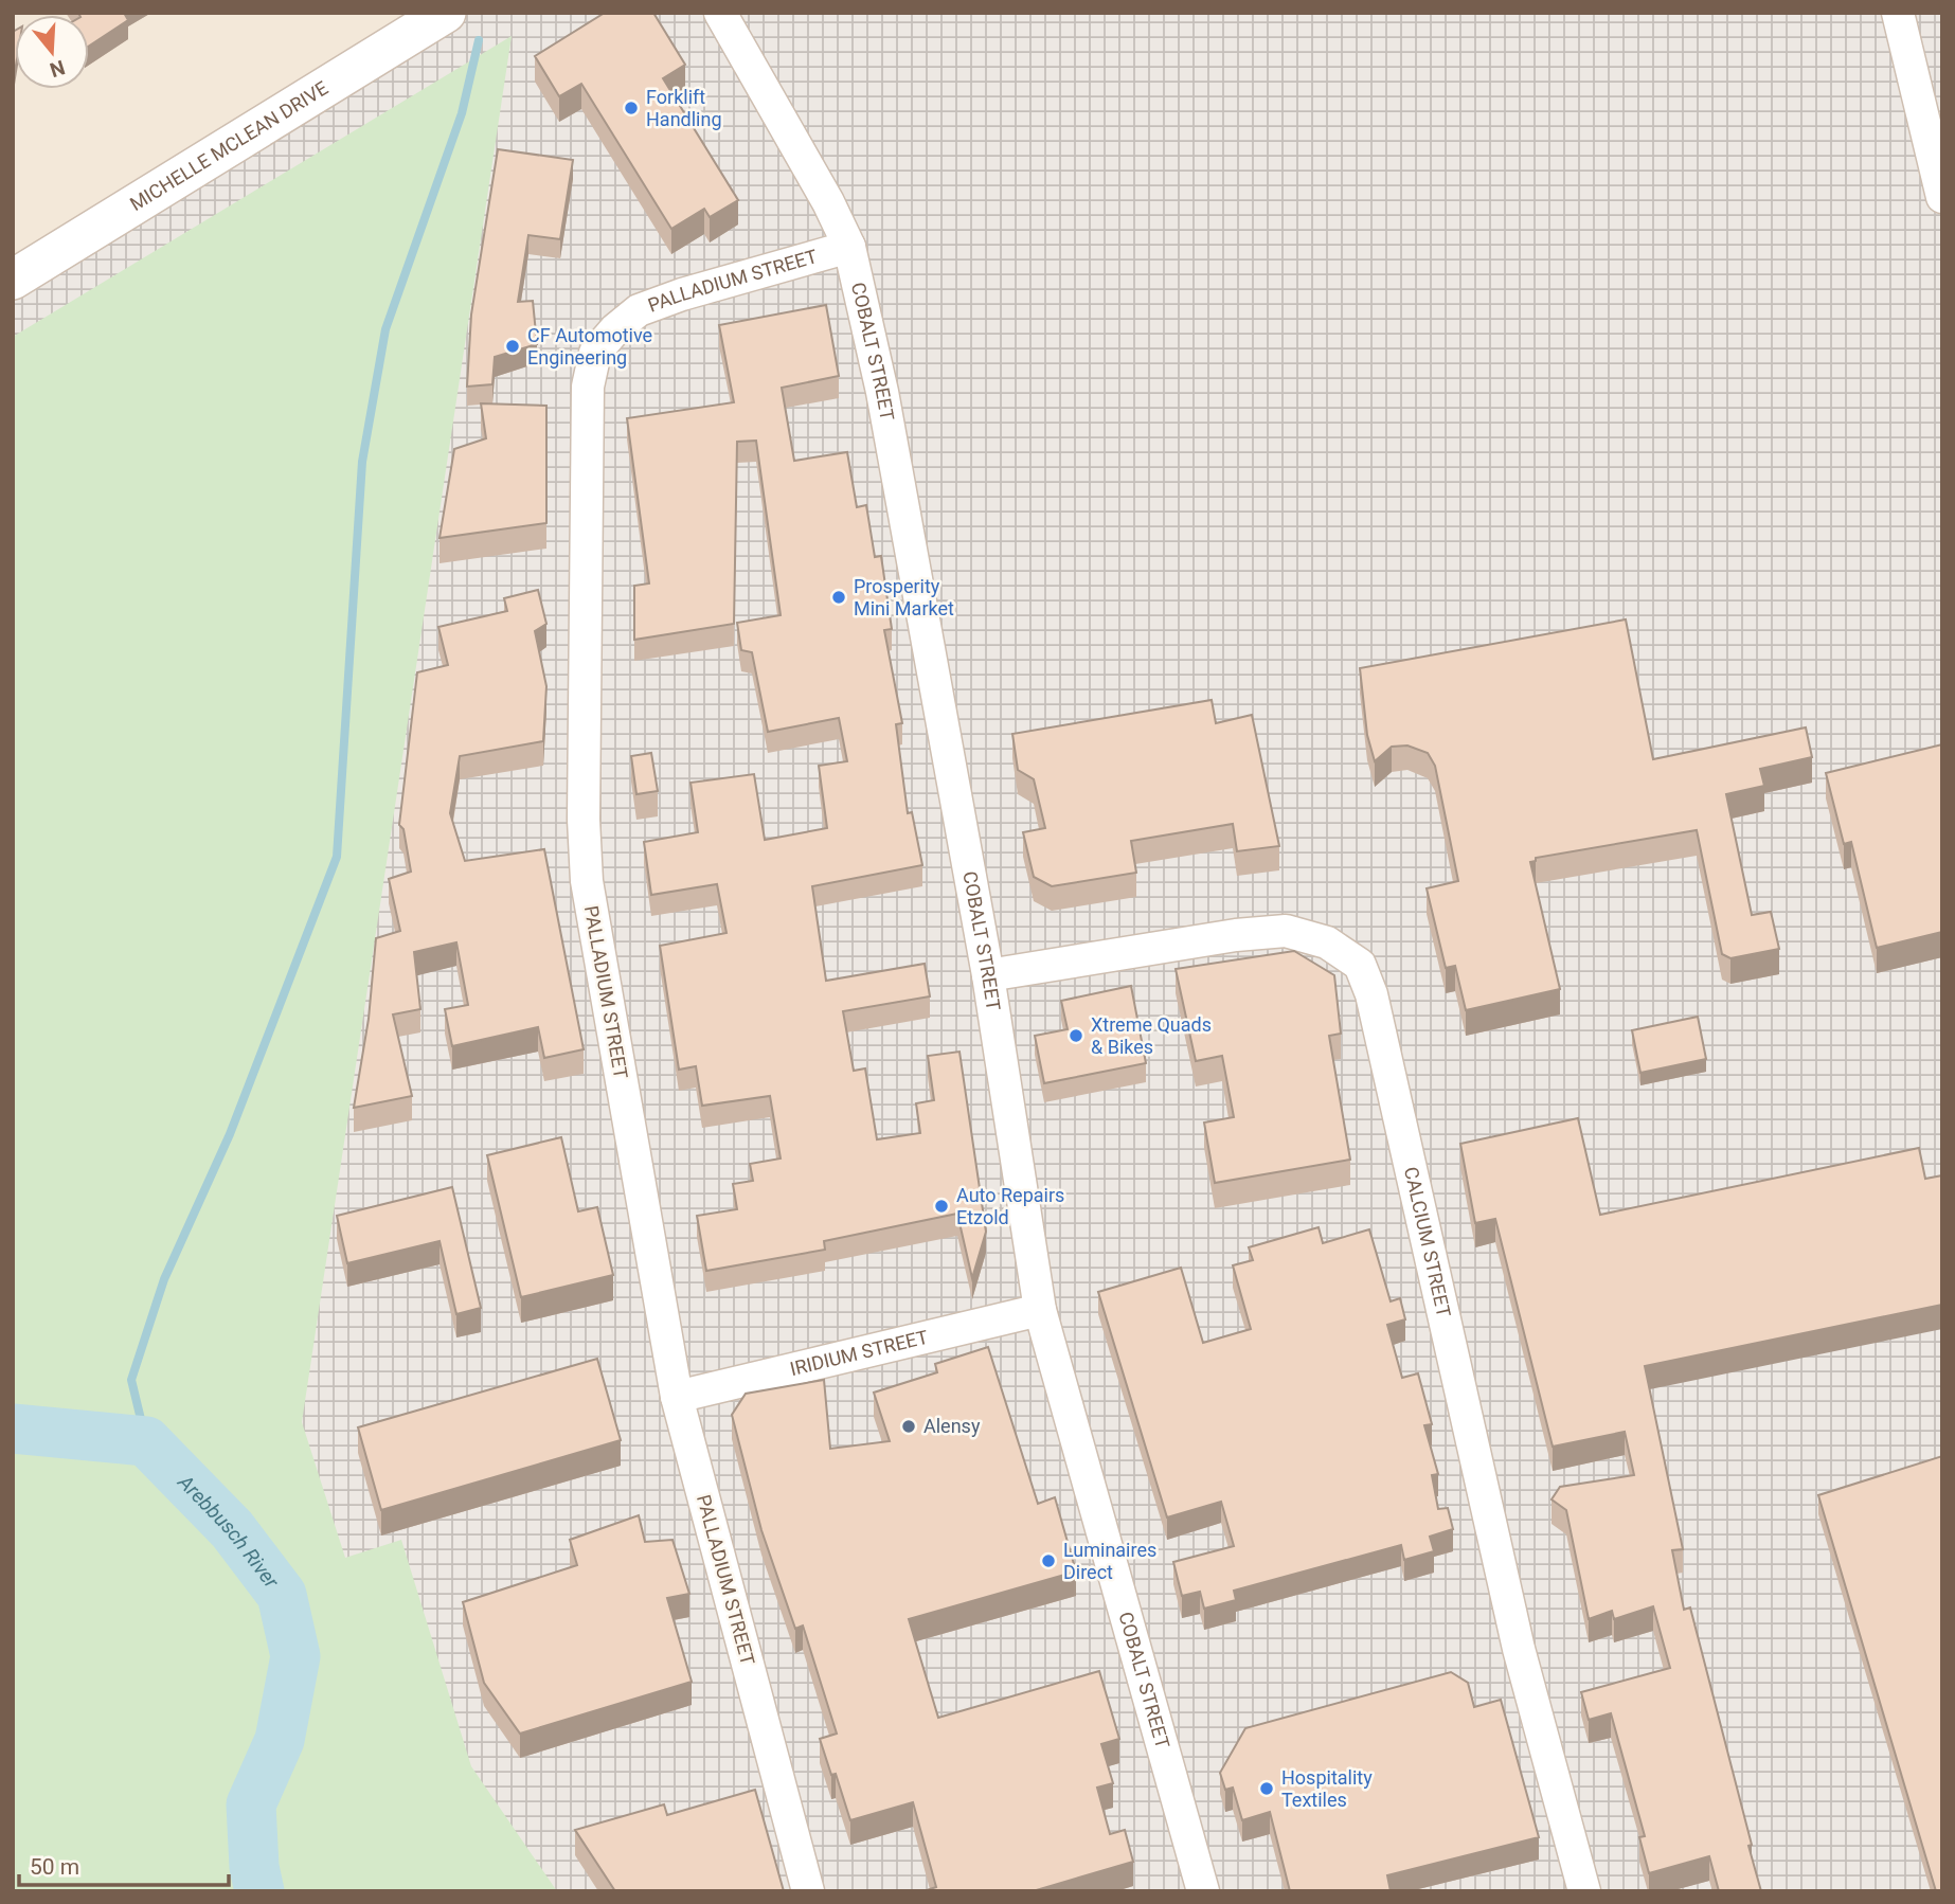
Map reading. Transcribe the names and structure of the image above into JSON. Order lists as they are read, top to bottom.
{
  "streets": {
    "street": [
      "MICHELLE MCLEAN DRIVE",
      "PALLADIUM STREET",
      "COBALT STREET",
      "CALCIUM STREET",
      "IRIDIUM STREET"
    ]
  },
  "crossings": [
    ["PALLADIUM STREET", "COBALT STREET"],
    ["PALLADIUM STREET", "IRIDIUM STREET"],
    ["COBALT STREET", "CALCIUM STREET"],
    ["COBALT STREET", "IRIDIUM STREET"]
  ],
  "water": ["Arebbusch River"],
  "places": [
    "Forklift Handling",
    "CF Automotive Engineering",
    "Prosperity Mini Market",
    "Xtreme Quads & Bikes",
    "Auto Repairs Etzold",
    "Alensy",
    "Luminaires Direct",
    "Hospitality Textiles"
  ],
  "scale_bar": "50 m",
  "north": "bottom"
}
